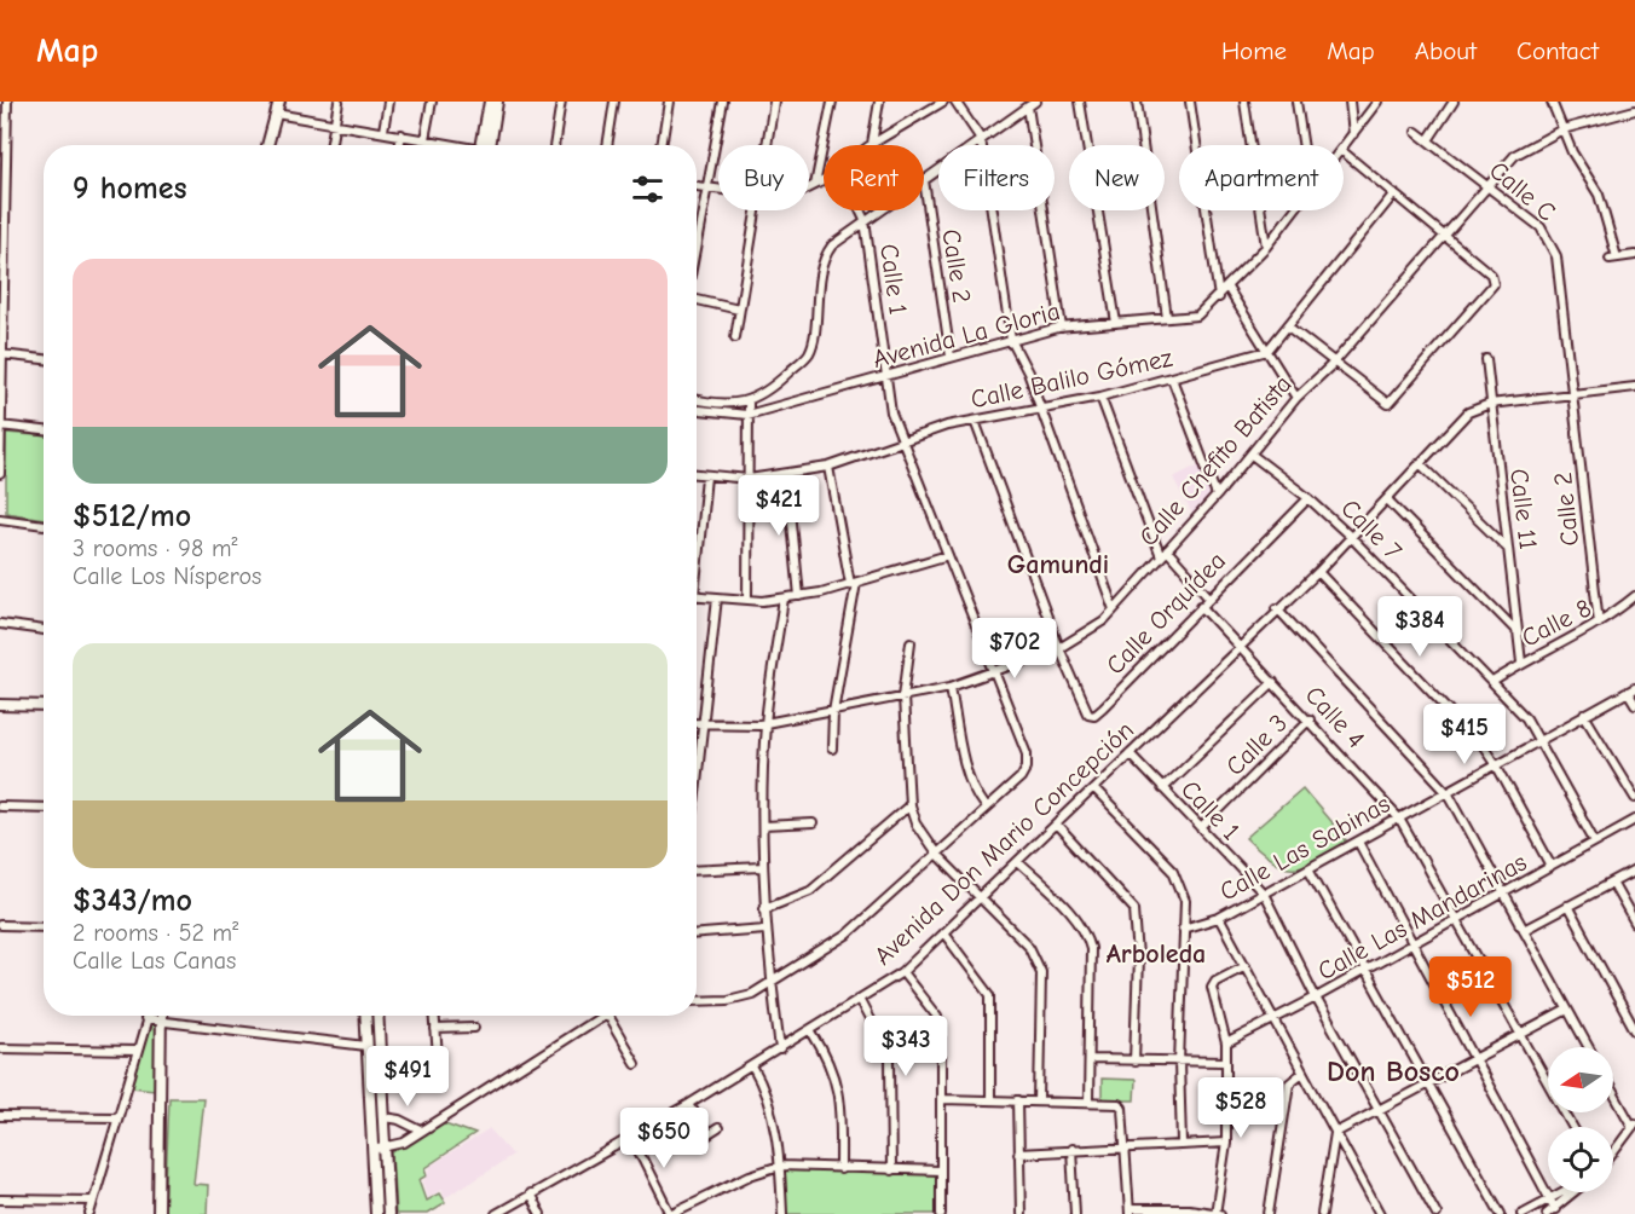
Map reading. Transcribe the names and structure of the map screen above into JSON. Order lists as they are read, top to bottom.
{
  "streets": {
    "street": [
      "Calle C",
      "Calle 2",
      "Calle 1",
      "Avenida La Gloria",
      "Calle Balilo Gómez",
      "Calle Chefito Batista",
      "Calle 11",
      "Calle 7",
      "Calle Orquídea",
      "Calle 8",
      "Calle 4",
      "Calle 3",
      "Avenida Don Mario Concepción",
      "Calle Las Sabinas",
      "Calle Las Mandarinas"
    ]
  },
  "crossings": [
    ["Calle C", "Calle 2"],
    ["Calle C", "Calle Chefito Batista"],
    ["Calle 2", "Avenida La Gloria"],
    ["Calle 2", "Calle 8"],
    ["Calle 1", "Avenida La Gloria"],
    ["Calle 1", "Calle Balilo Gómez"],
    ["Calle 1", "Calle Chefito Batista"],
    ["Calle 1", "Calle 3"],
    ["Calle 1", "Avenida Don Mario Concepción"],
    ["Calle 1", "Calle Las Sabinas"],
    ["Calle 1", "Calle Las Mandarinas"],
    ["Calle Balilo Gómez", "Calle Orquídea"],
    ["Calle Chefito Batista", "Calle 7"],
    ["Calle Chefito Batista", "Calle Orquídea"],
    ["Calle 11", "Calle 8"],
    ["Calle 11", "Avenida Don Mario Concepción"],
    ["Calle 7", "Calle Orquídea"],
    ["Calle 7", "Calle 8"],
    ["Calle 7", "Avenida Don Mario Concepción"],
    ["Calle 7", "Calle Las Sabinas"],
    ["Calle 7", "Calle Las Mandarinas"],
    ["Calle Orquídea", "Calle 4"],
    ["Calle 4", "Calle 3"],
    ["Calle 4", "Avenida Don Mario Concepción"],
    ["Calle 4", "Calle Las Sabinas"],
    ["Calle 4", "Calle Las Mandarinas"]
  ],
  "districts": ["Gamundi", "Arboleda", "Don Bosco"],
  "north": "left",
  "page": {
    "header": "Map",
    "nav": [
      "Home",
      "Map",
      "About",
      "Contact"
    ],
    "chip": [
      "Buy",
      "Rent",
      "Filters",
      "New",
      "Apartment"
    ],
    "heading": "9 homes",
    "list": [
      {
        "name": "$512/mo",
        "note": "3 rooms · 98 m² · Calle Los Nísperos"
      },
      {
        "name": "$343/mo",
        "note": "2 rooms · 52 m² · Calle Las Canas"
      }
    ],
    "price": [
      "$421",
      "$384",
      "$702",
      "$415",
      "$512",
      "$343",
      "$491",
      "$528",
      "$650"
    ]
  }
}
